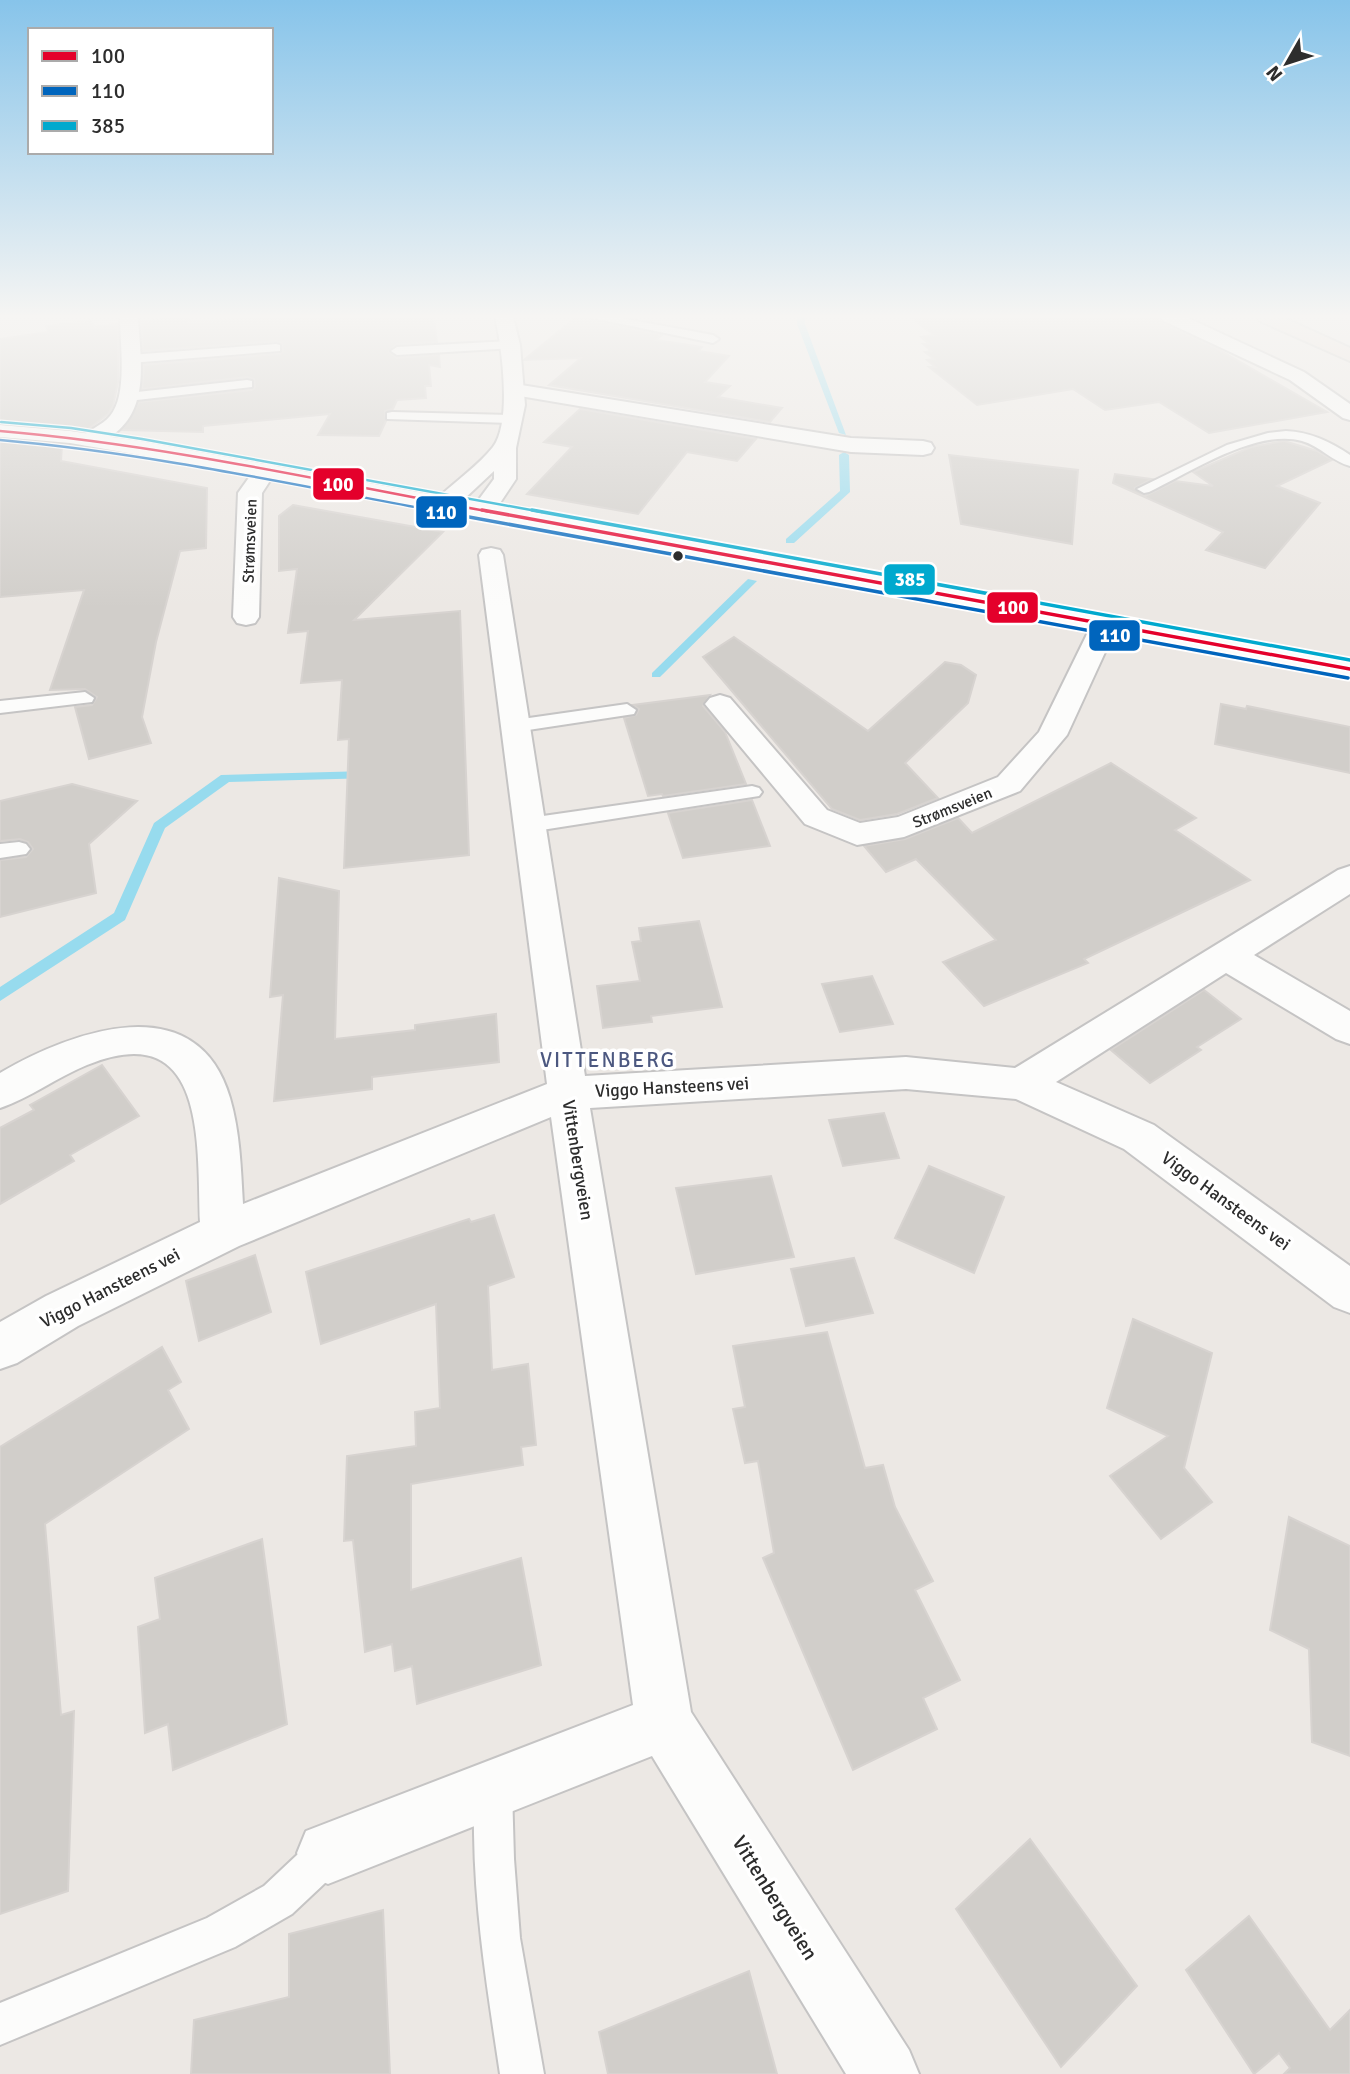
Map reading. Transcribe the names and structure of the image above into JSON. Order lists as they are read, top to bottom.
{
  "streets": {
    "street": ["Strømsveien", "Viggo Hansteens vei", "Vittenbergveien"]
  },
  "crossings": [
    ["Viggo Hansteens vei", "Vittenbergveien"]
  ],
  "districts": ["VITTENBERG"],
  "lines": ["transit line 385", "transit line 100", "transit line 110"],
  "legend": ["100", "110", "385"],
  "north": "bottom left"
}
